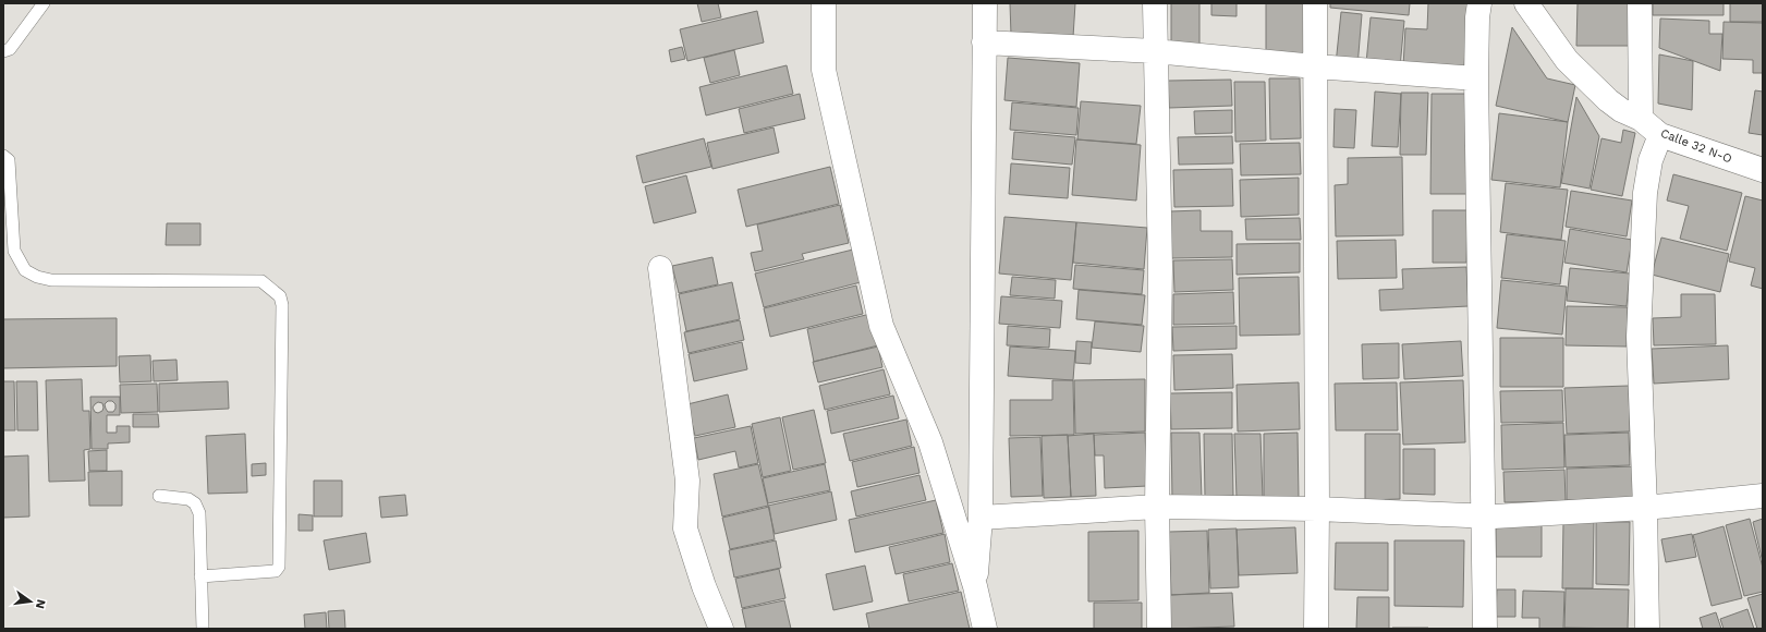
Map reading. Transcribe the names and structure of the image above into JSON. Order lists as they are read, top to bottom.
{
  "streets": {
    "street": ["Calle 32 N-O"]
  },
  "north": "right"
}
